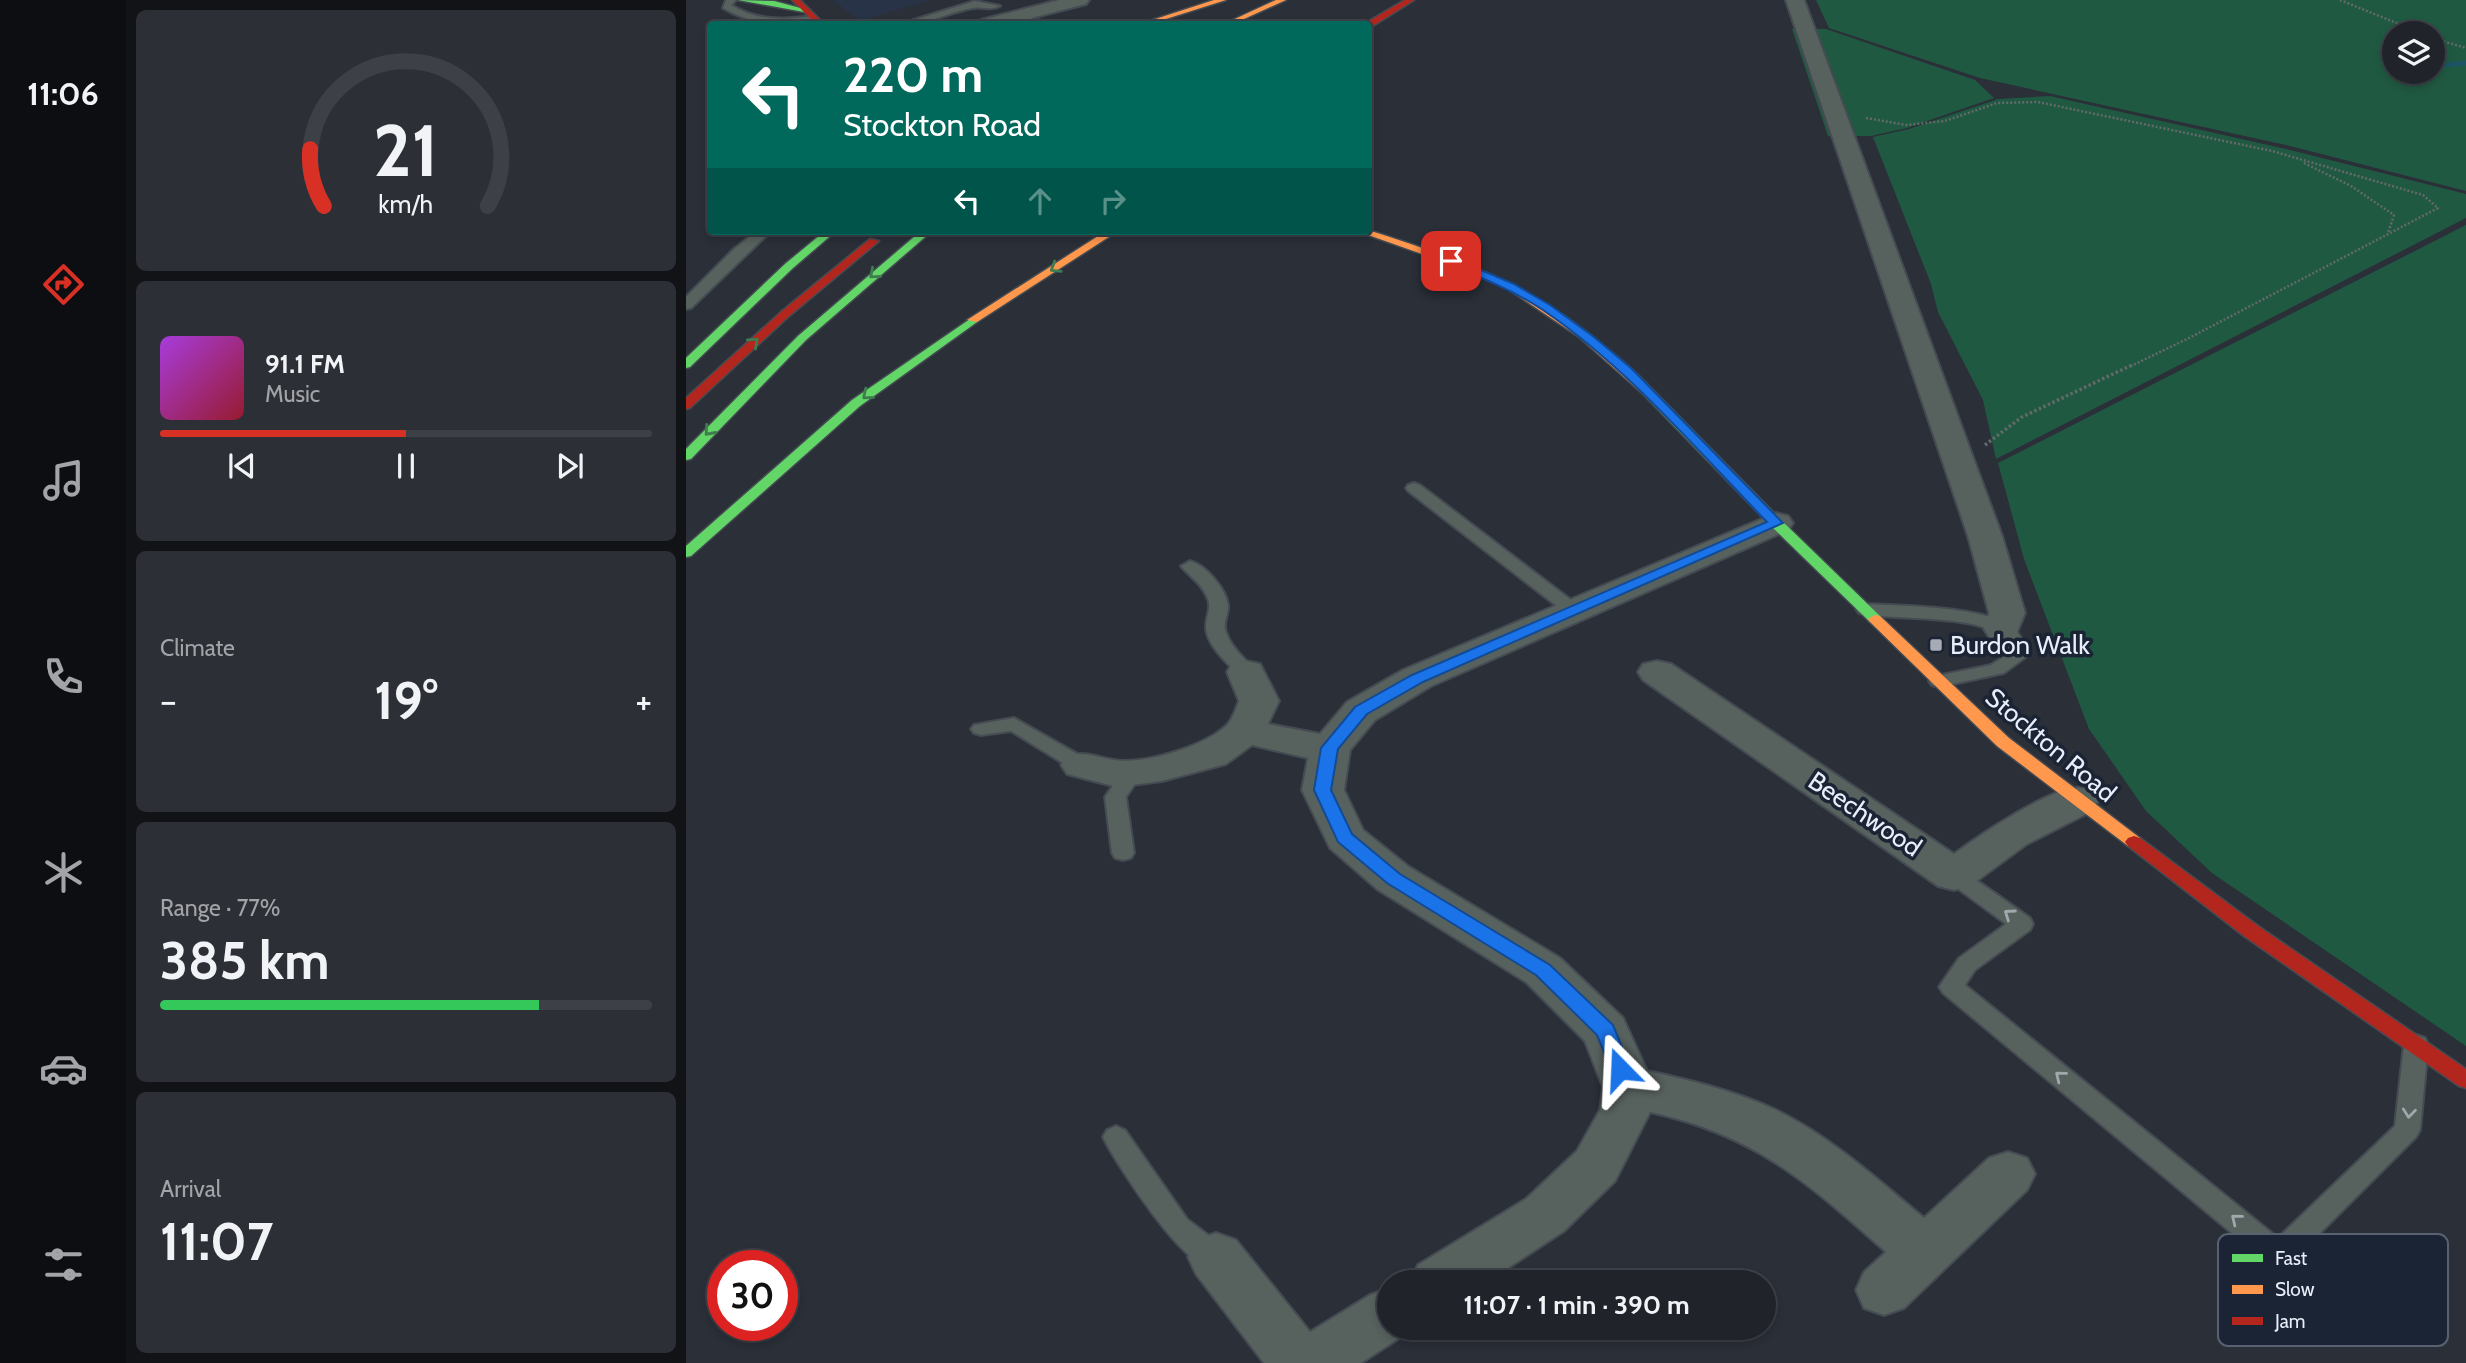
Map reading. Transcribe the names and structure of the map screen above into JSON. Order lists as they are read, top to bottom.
{
  "streets": {
    "main road": ["Stockton Road"],
    "street": ["Beechwood"]
  },
  "places": {
    "transit": ["Burdon Walk"]
  },
  "legend": ["Fast", "Slow", "Jam"],
  "page": {
    "tabs": "11:06",
    "turn": ["220 m", "Stockton Road"],
    "song": ["91.1 FM", "Music"],
    "tile": [
      "Climate",
      ["Range · 77%", "385 km"],
      ["Arrival", "11:07"]
    ],
    "heat": ["−", "19°", "+"],
    "limit": "30",
    "trip": "11:07 · 1 min · 390 m",
    "gauge": ["21", "km/h"]
  }
}
